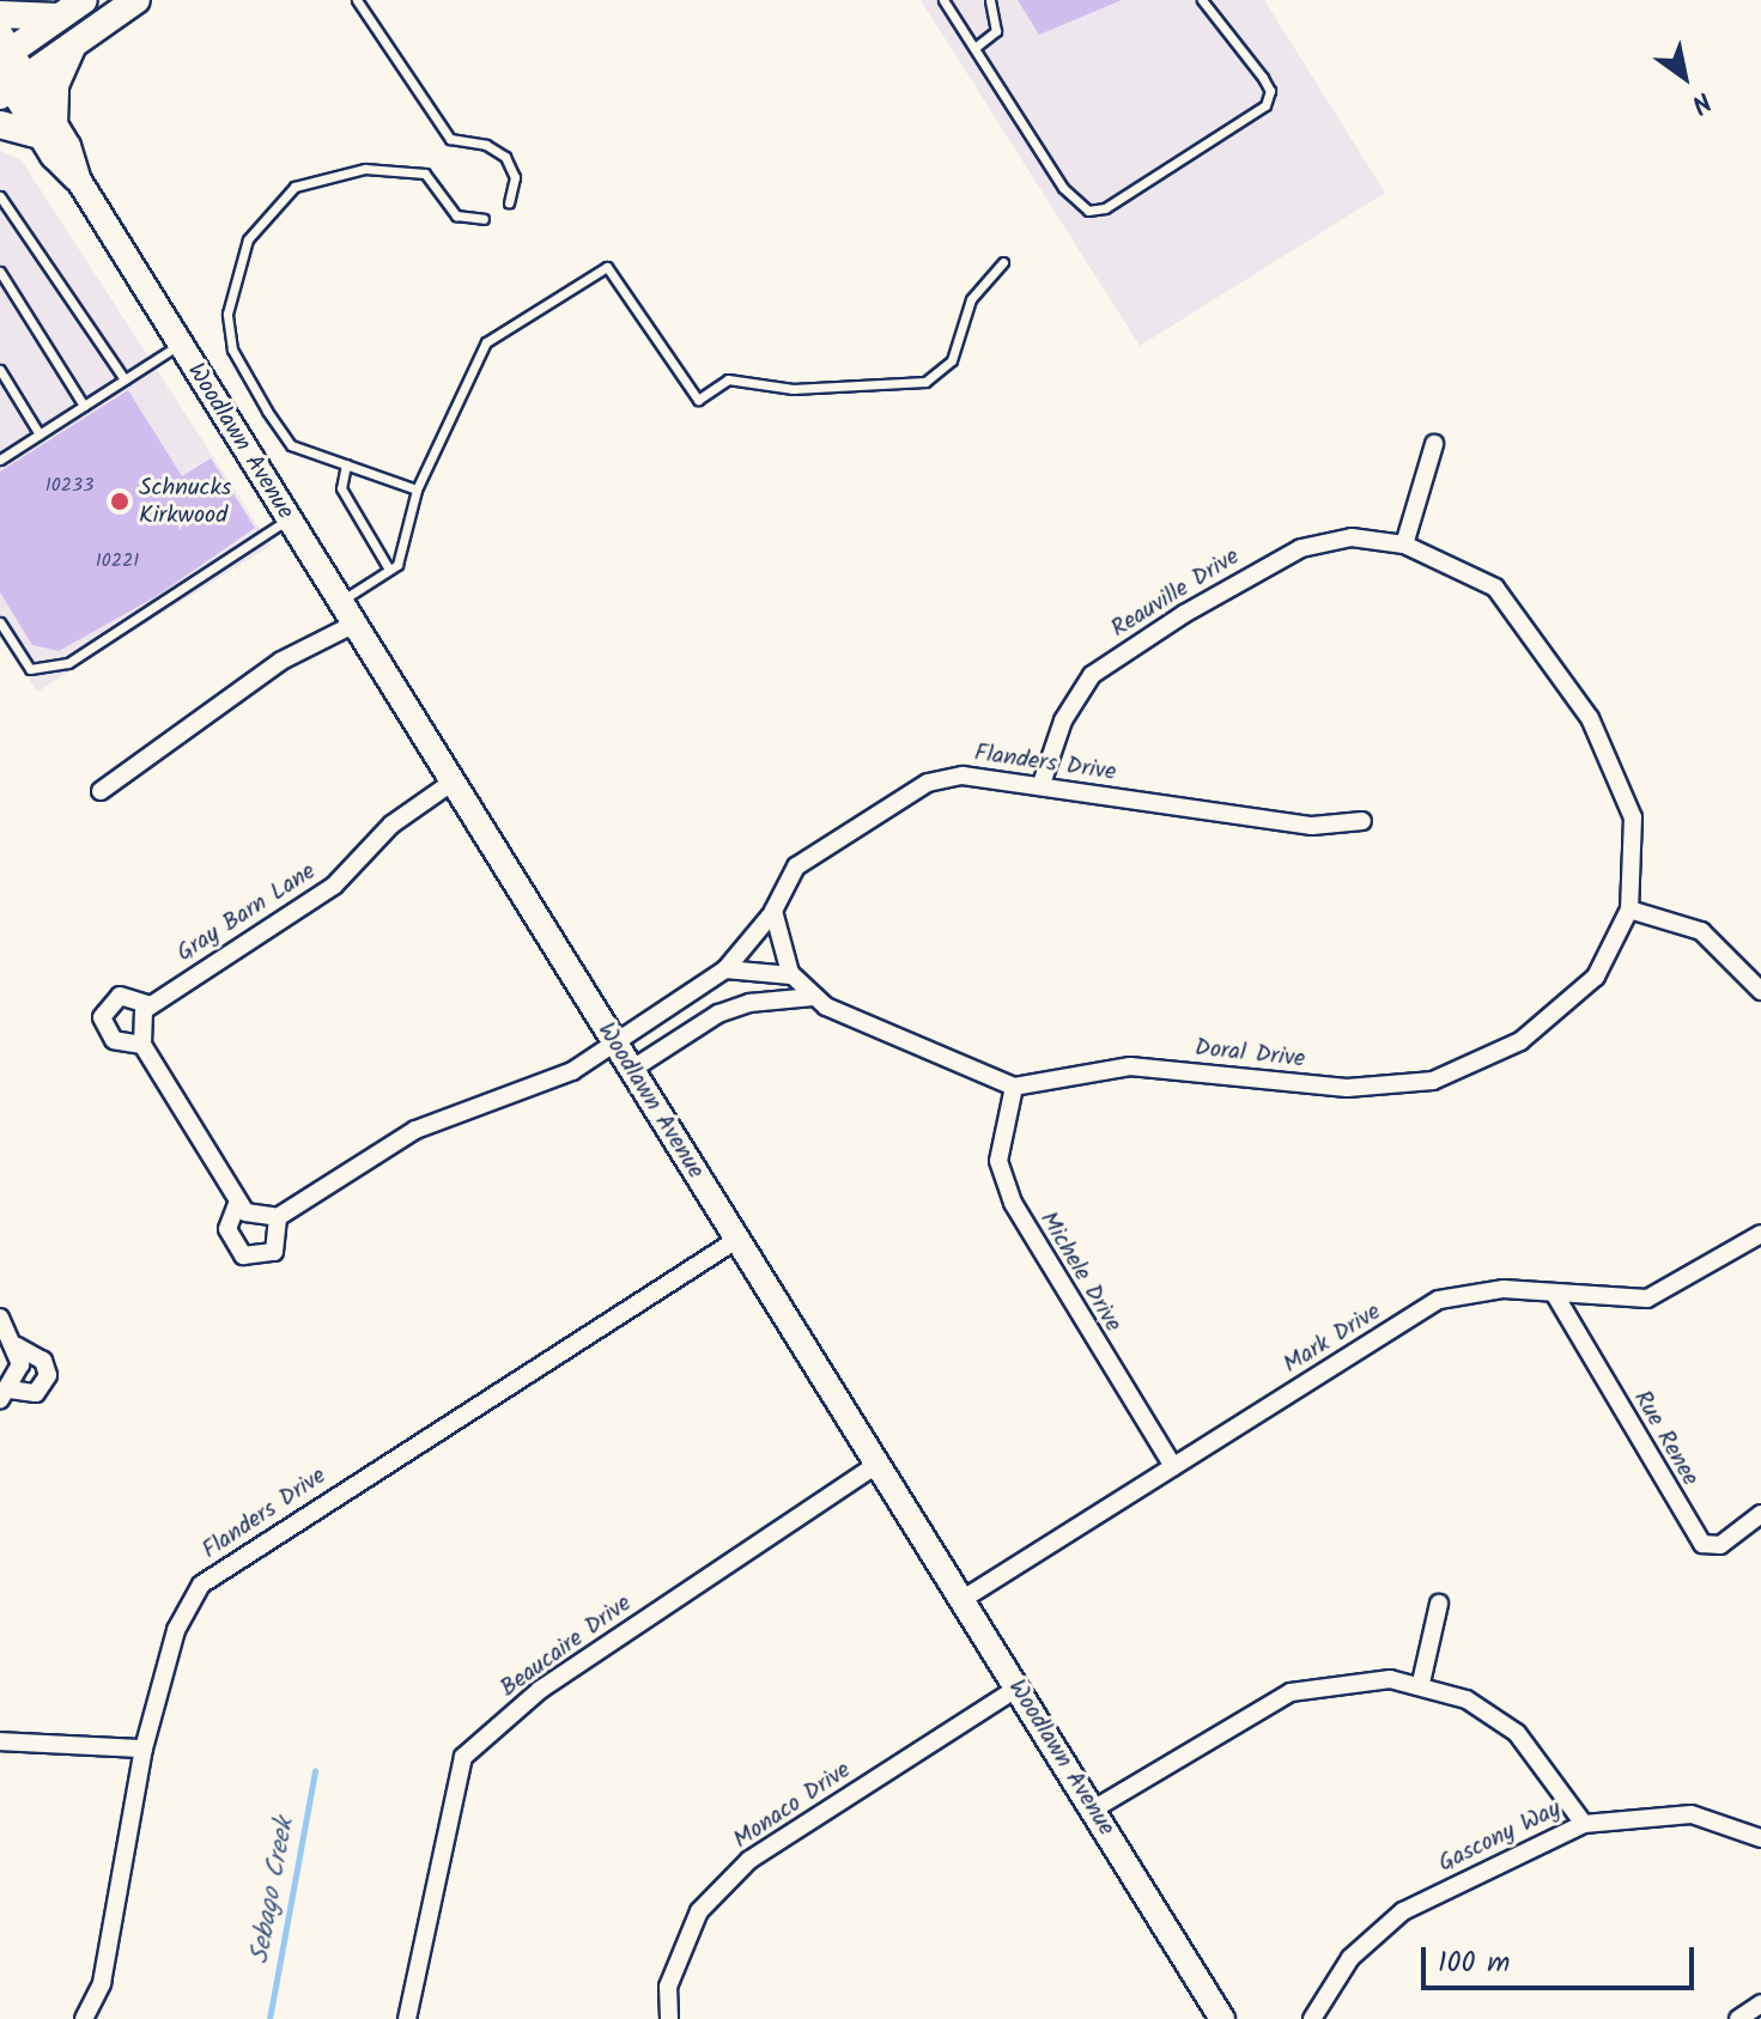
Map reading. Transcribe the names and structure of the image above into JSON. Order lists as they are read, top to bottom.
{
  "streets": {
    "street": [
      "Woodlawn Avenue",
      "Reauville Drive",
      "Flanders Drive",
      "Gray Barn Lane",
      "Doral Drive",
      "Michele Drive",
      "Mark Drive",
      "Rue Renee",
      "Beaucaire Drive",
      "Monaco Drive",
      "Gascony Way"
    ]
  },
  "crossings": [
    ["Woodlawn Avenue", "Flanders Drive"],
    ["Woodlawn Avenue", "Gray Barn Lane"],
    ["Woodlawn Avenue", "Mark Drive"],
    ["Woodlawn Avenue", "Beaucaire Drive"],
    ["Woodlawn Avenue", "Monaco Drive"],
    ["Reauville Drive", "Flanders Drive"],
    ["Reauville Drive", "Doral Drive"],
    ["Doral Drive", "Michele Drive"],
    ["Michele Drive", "Mark Drive"],
    ["Mark Drive", "Rue Renee"]
  ],
  "water": ["Sebago Creek"],
  "places": ["Schnucks Kirkwood"],
  "house_numbers": ["10233", "10221"],
  "scale_bar": "100 m",
  "north": "bottom right"
}
